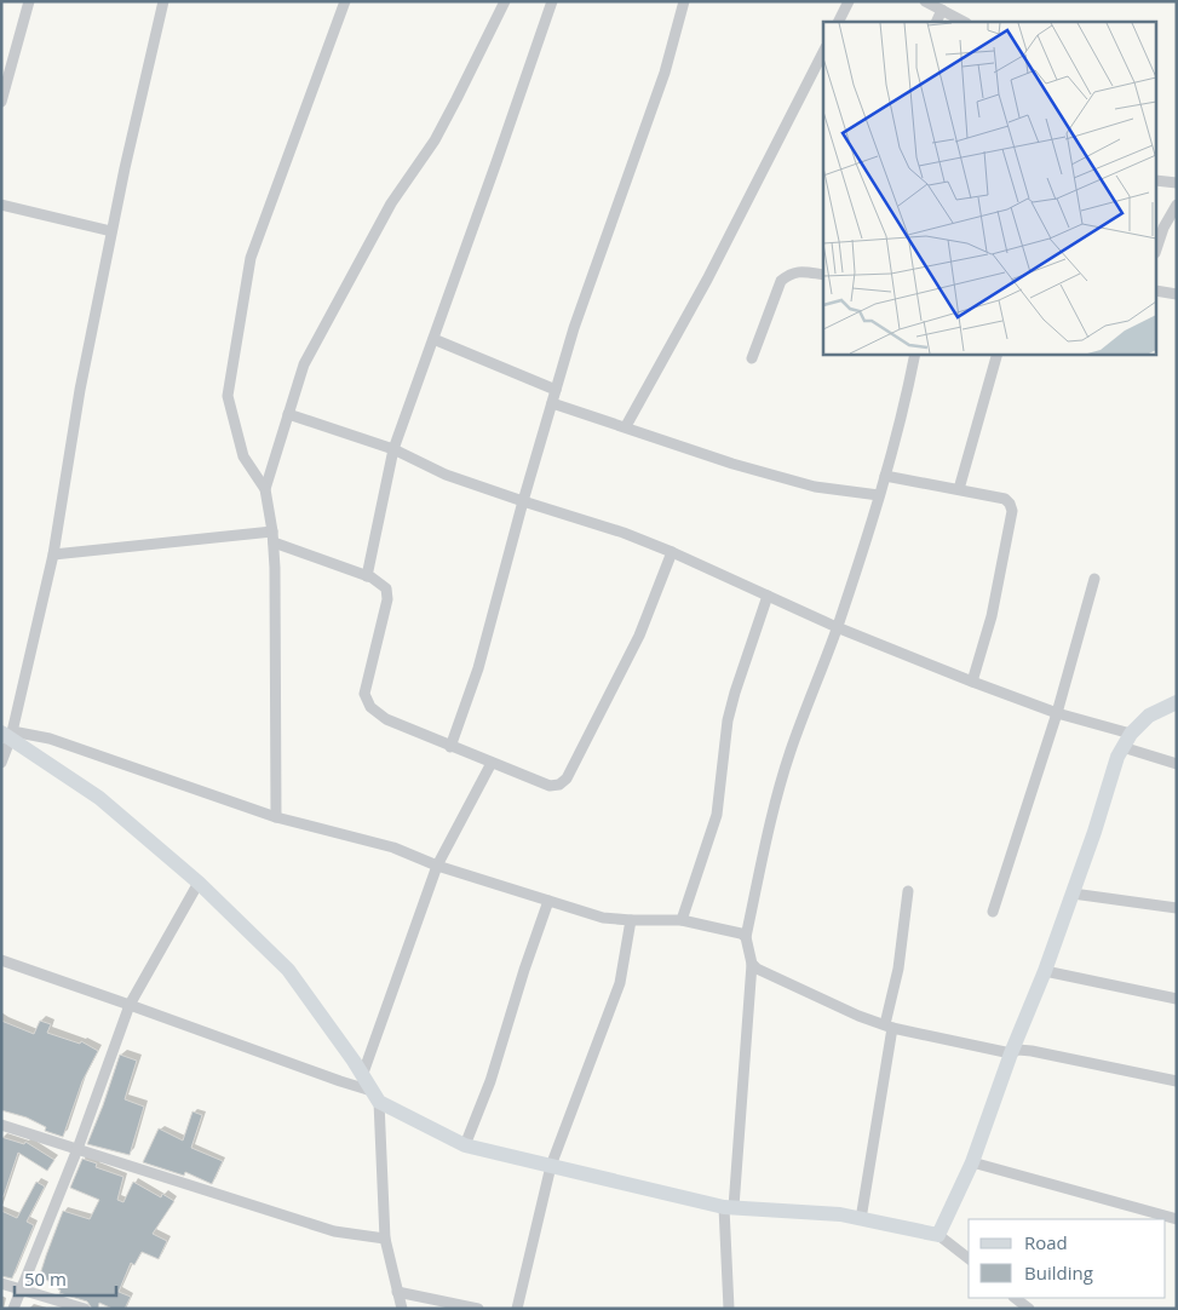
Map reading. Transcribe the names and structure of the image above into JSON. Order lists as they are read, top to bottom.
{
  "legend": ["Road", "Building"],
  "scale_bar": "50 m"
}
